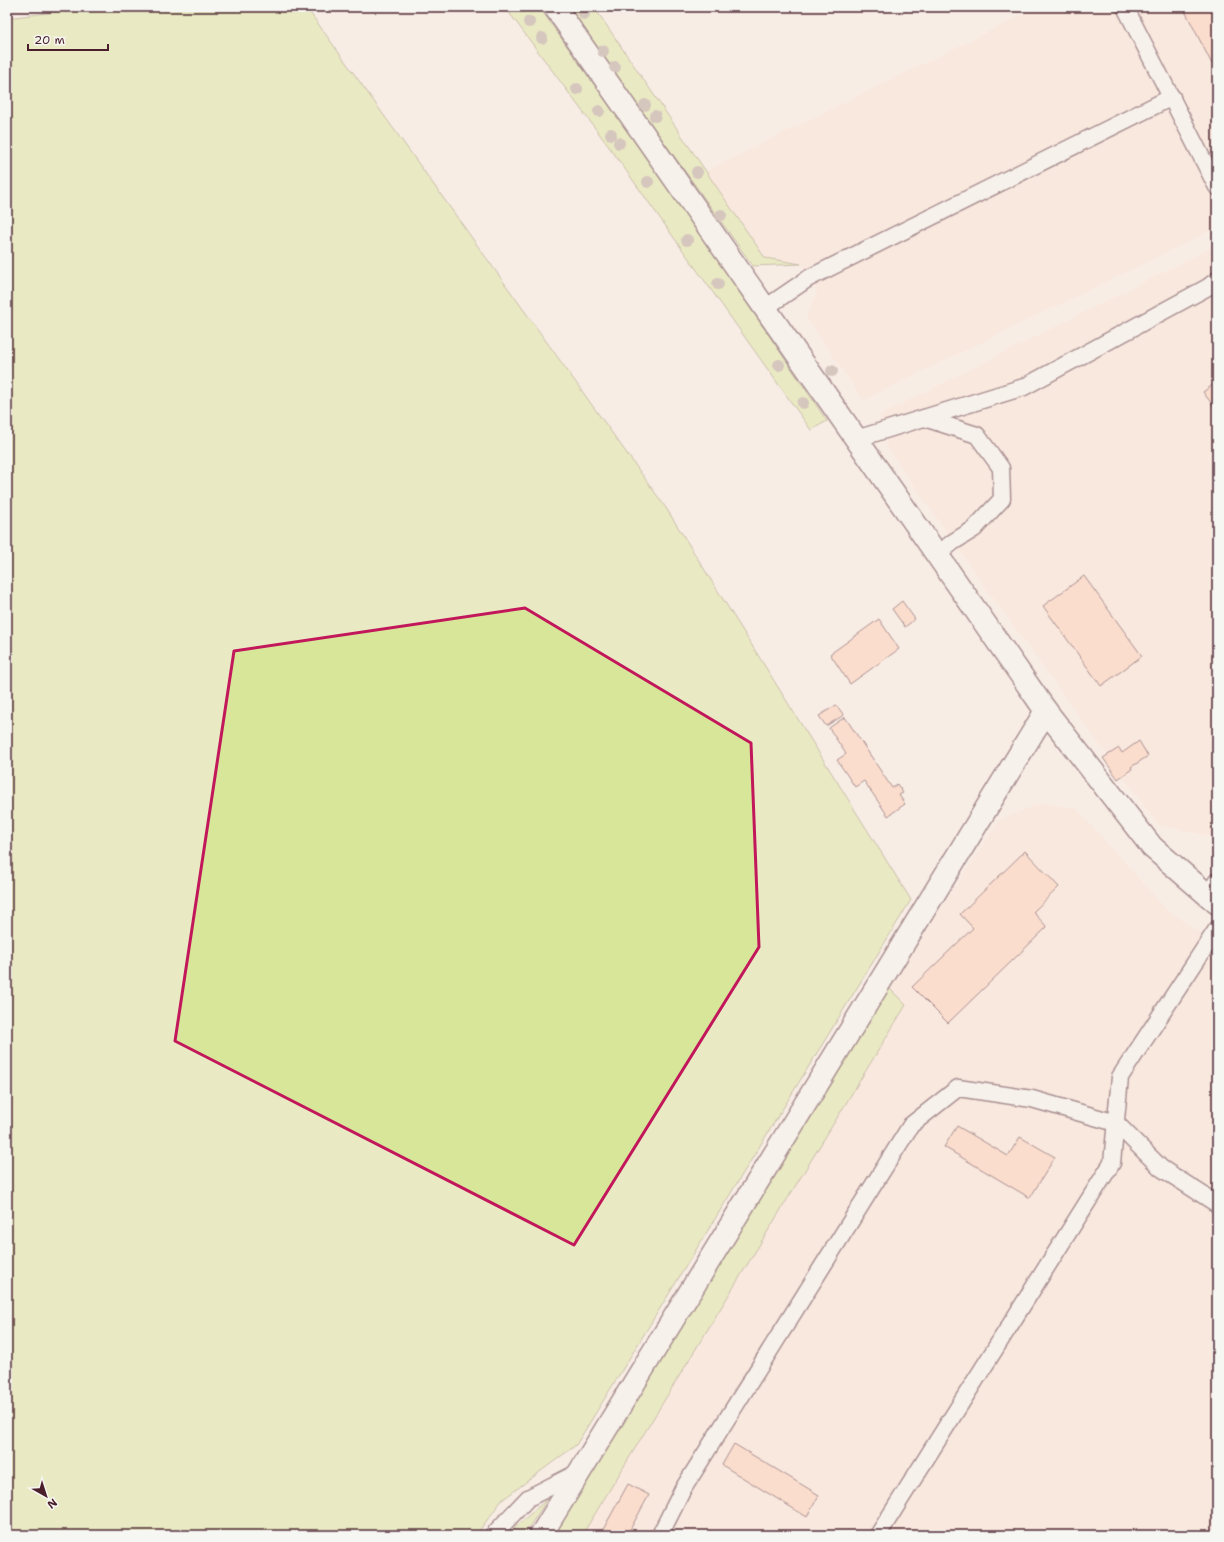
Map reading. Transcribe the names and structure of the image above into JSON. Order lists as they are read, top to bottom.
{
  "scale_bar": "20 m",
  "north": "bottom right"
}
